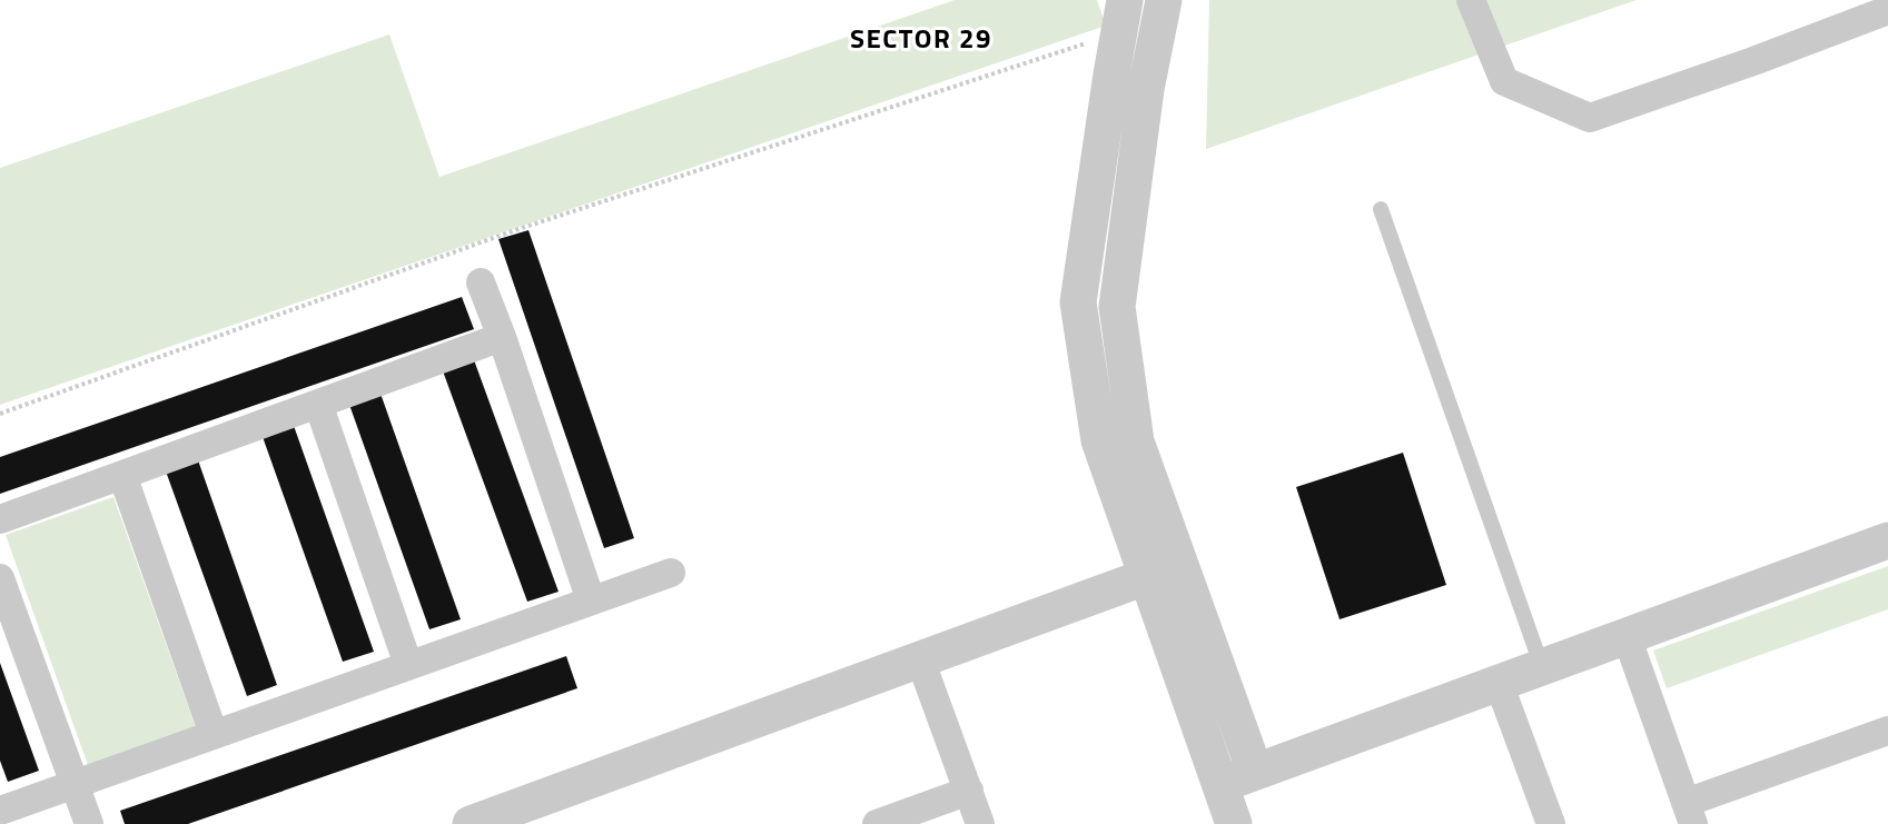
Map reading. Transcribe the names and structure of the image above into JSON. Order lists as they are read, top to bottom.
{
  "districts": ["SECTOR 29"]
}
